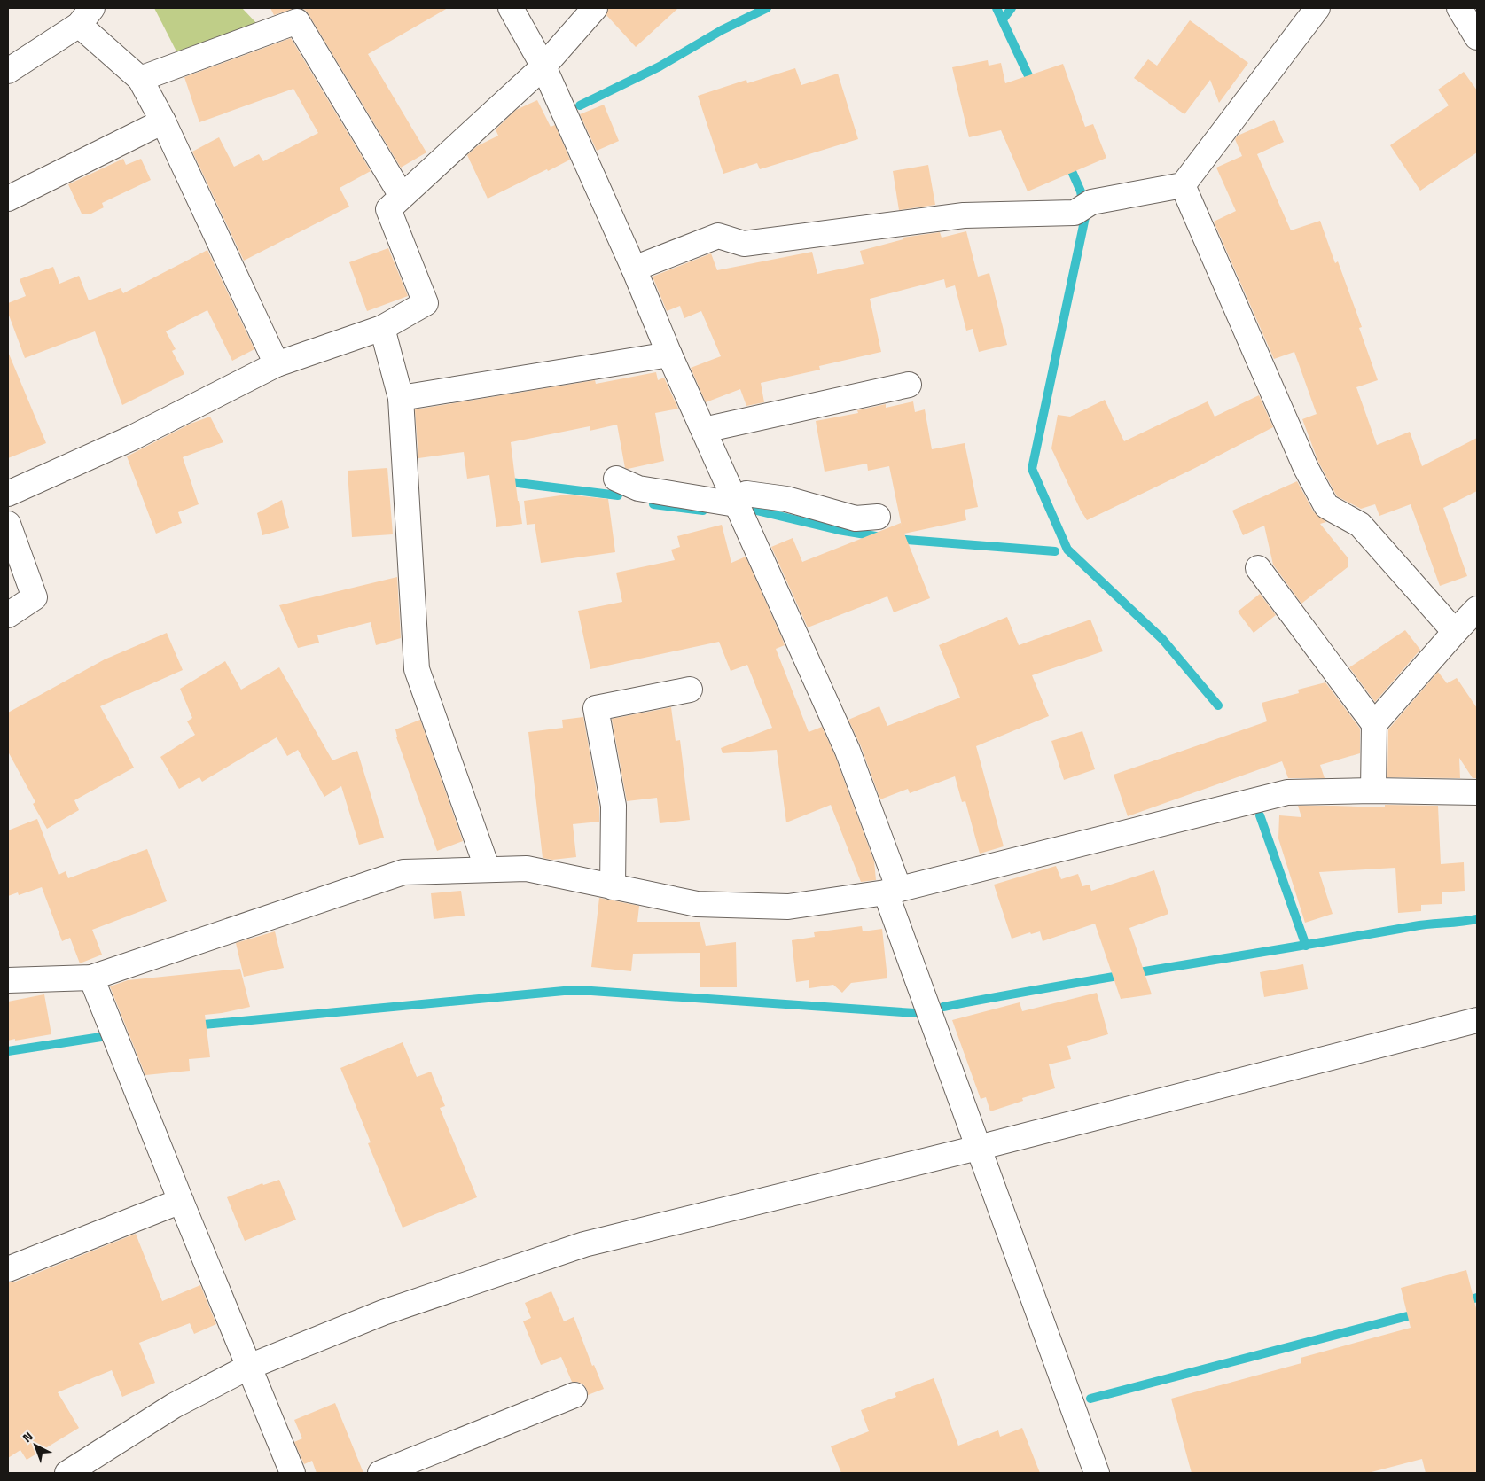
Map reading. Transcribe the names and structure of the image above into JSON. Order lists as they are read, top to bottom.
{
  "north": "top left"
}
